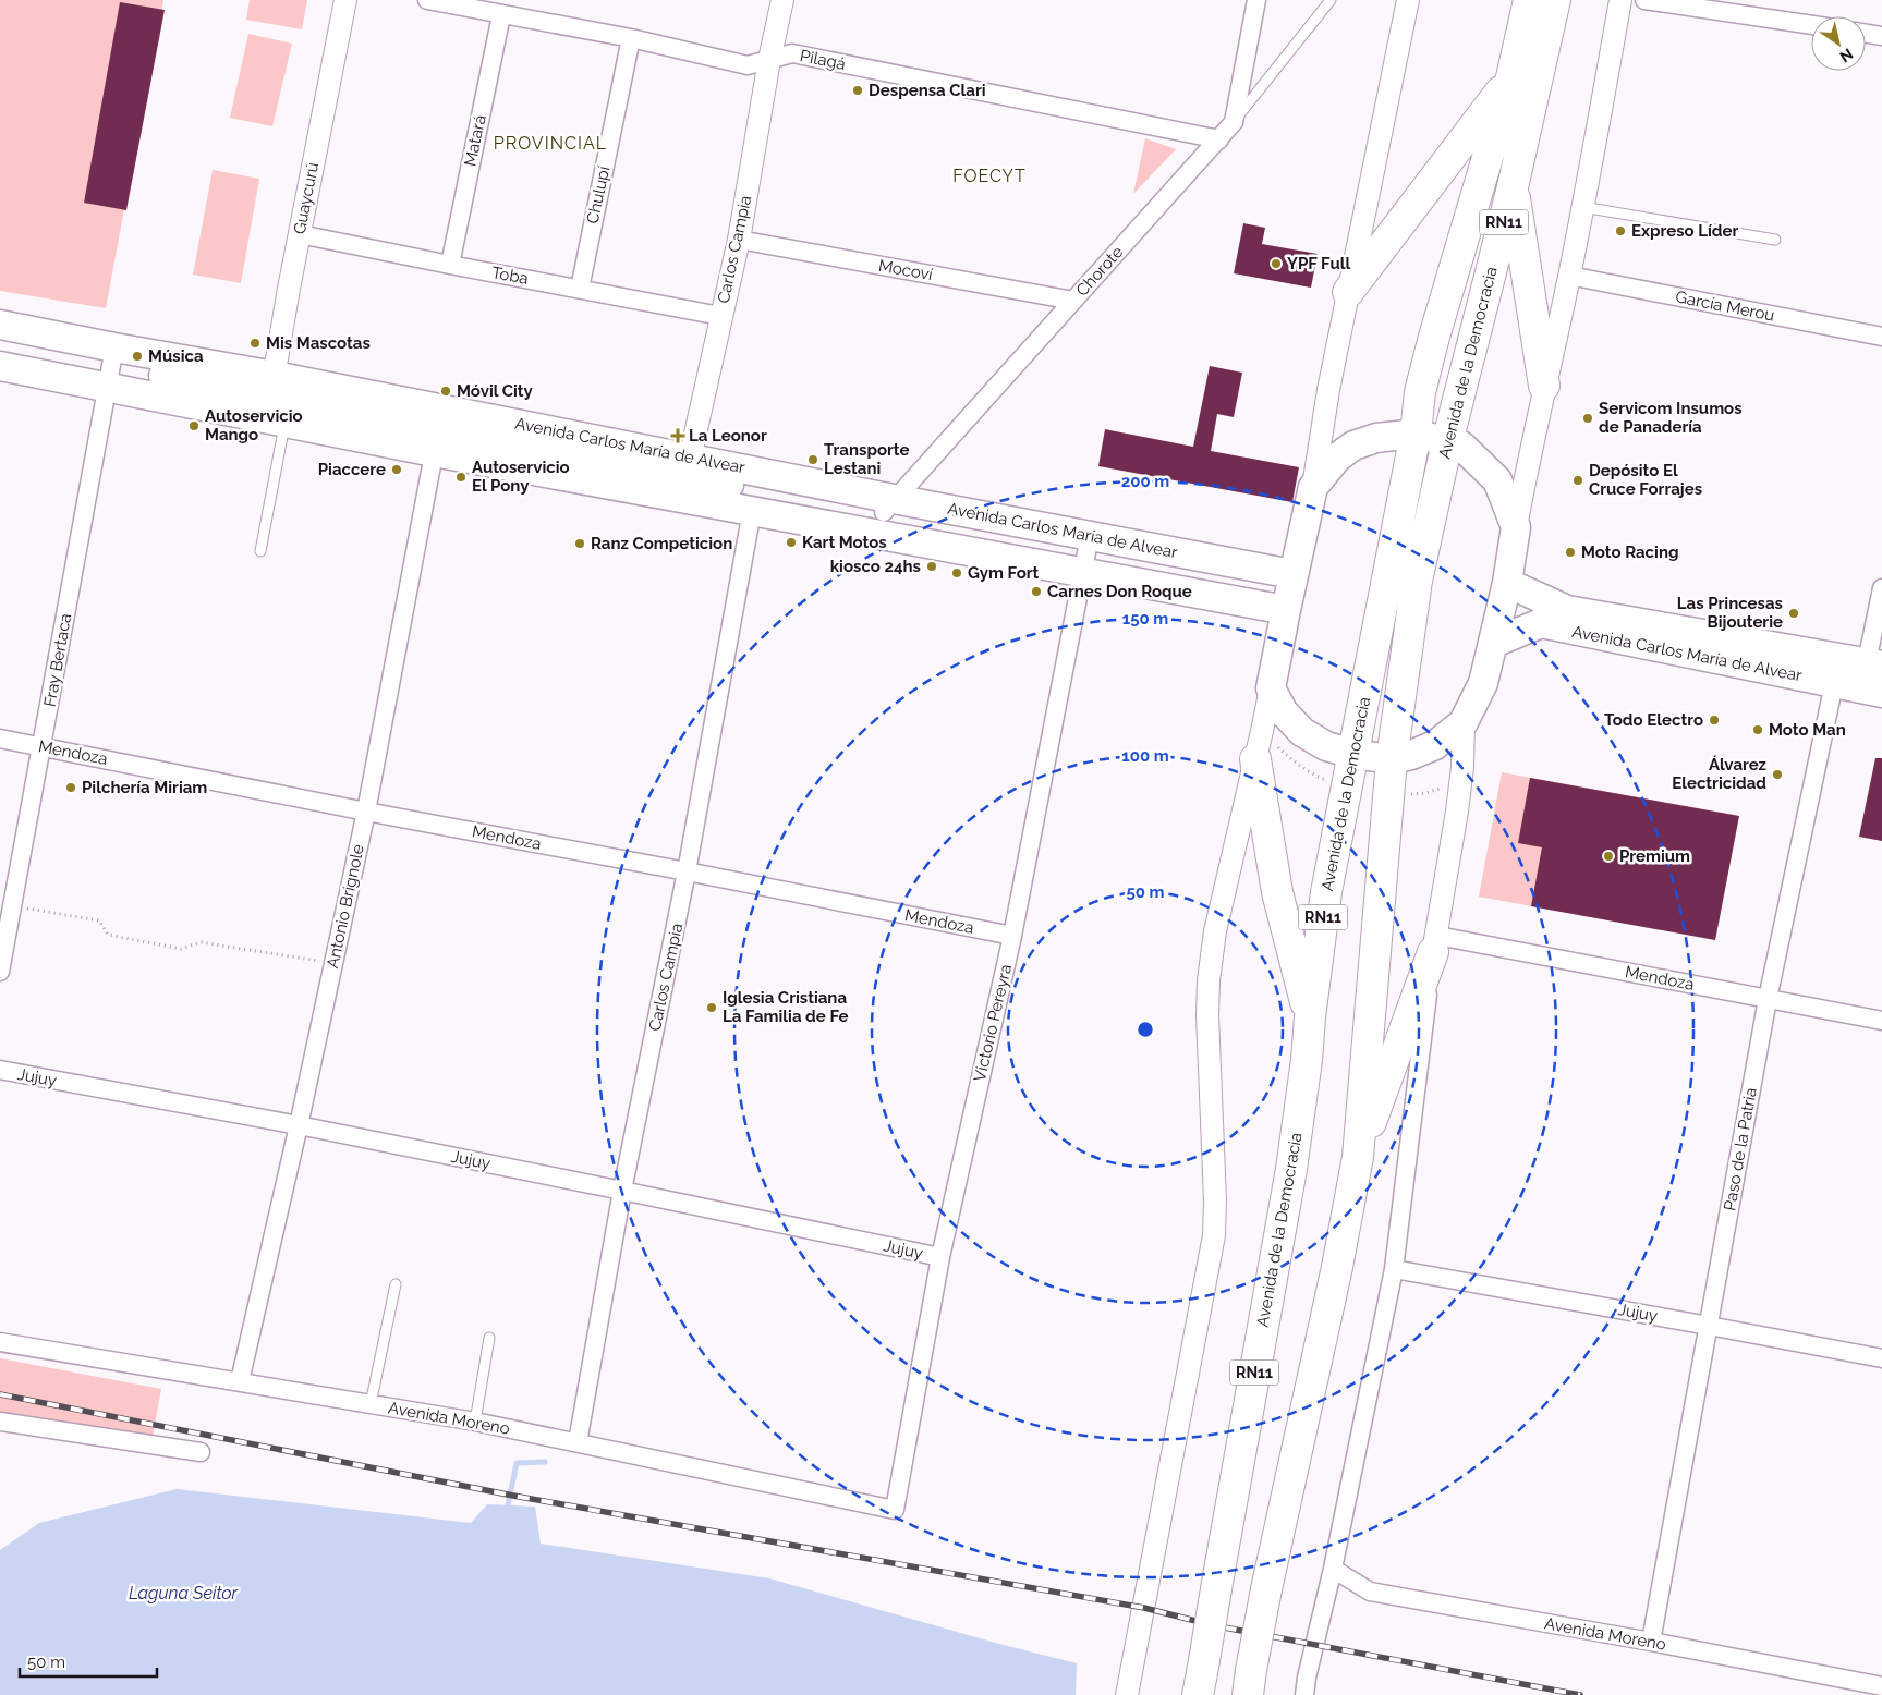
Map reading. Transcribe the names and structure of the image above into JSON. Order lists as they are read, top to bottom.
{
  "streets": {
    "highway": ["RN11", "Avenida de la Democracia"],
    "main road": ["Avenida Carlos María de Alvear"],
    "street": [
      "Pilagá",
      "Matará",
      "Chulupí",
      "Guaycurú",
      "Carlos Campia",
      "Mocoví",
      "Chorote",
      "Toba",
      "García Merou",
      "Fray Bertaca",
      "Mendoza",
      "Antonio Brignole",
      "Victorio Pereyra",
      "Jujuy",
      "Paso de la Patria",
      "Avenida Moreno"
    ]
  },
  "crossings": [
    ["Pilagá", "Matará"],
    ["Pilagá", "Chulupí"],
    ["Pilagá", "Carlos Campia"],
    ["Pilagá", "Chorote"],
    ["Matará", "Toba"],
    ["Chulupí", "Toba"],
    ["Guaycurú", "Toba"],
    ["Guaycurú", "Avenida Carlos María de Alvear"],
    ["Carlos Campia", "Mocoví"],
    ["Carlos Campia", "Toba"],
    ["Carlos Campia", "Avenida Carlos María de Alvear"],
    ["Carlos Campia", "Mendoza"],
    ["Carlos Campia", "Jujuy"],
    ["Carlos Campia", "Avenida Moreno"],
    ["Mocoví", "Chorote"],
    ["Chorote", "Avenida Carlos María de Alvear"],
    ["Avenida Carlos María de Alvear", "Fray Bertaca"],
    ["Avenida Carlos María de Alvear", "Antonio Brignole"],
    ["Avenida Carlos María de Alvear", "Victorio Pereyra"],
    ["Avenida Carlos María de Alvear", "Paso de la Patria"],
    ["Fray Bertaca", "Mendoza"],
    ["Mendoza", "Antonio Brignole"],
    ["Mendoza", "Victorio Pereyra"],
    ["Mendoza", "Paso de la Patria"],
    ["Antonio Brignole", "Jujuy"],
    ["Antonio Brignole", "Avenida Moreno"],
    ["Victorio Pereyra", "Jujuy"],
    ["Victorio Pereyra", "Avenida Moreno"],
    ["Jujuy", "Paso de la Patria"],
    ["Paso de la Patria", "Avenida Moreno"]
  ],
  "districts": ["PROVINCIAL", "FOECYT"],
  "water": ["Laguna Seitor"],
  "places": {
    "other": [
      "Despensa Clari",
      "Expreso Líder",
      "YPF Full",
      "Mis Mascotas",
      "Música",
      "Móvil City",
      "Servicom Insumos de Panadería",
      "Autoservicio Mango",
      "Transporte Lestani",
      "Piaccere",
      "Autoservicio El Pony",
      "Depósito El Cruce Forrajes",
      "Kart Motos",
      "Ranz Competicion",
      "Moto Racing",
      "kiosco 24hs",
      "Gym Fort",
      "Carnes Don Roque",
      "Las Princesas Bijouterie",
      "Todo Electro",
      "Moto Man",
      "Álvarez Electricidad",
      "Pilchería Miriam",
      "Premium",
      "Iglesia Cristiana La Familia de Fe"
    ],
    "health": ["La Leonor"]
  },
  "scale_bar": "50 m",
  "north": "bottom right",
  "rings": [
    "200 m",
    "150 m",
    "100 m",
    "50 m"
  ]
}
